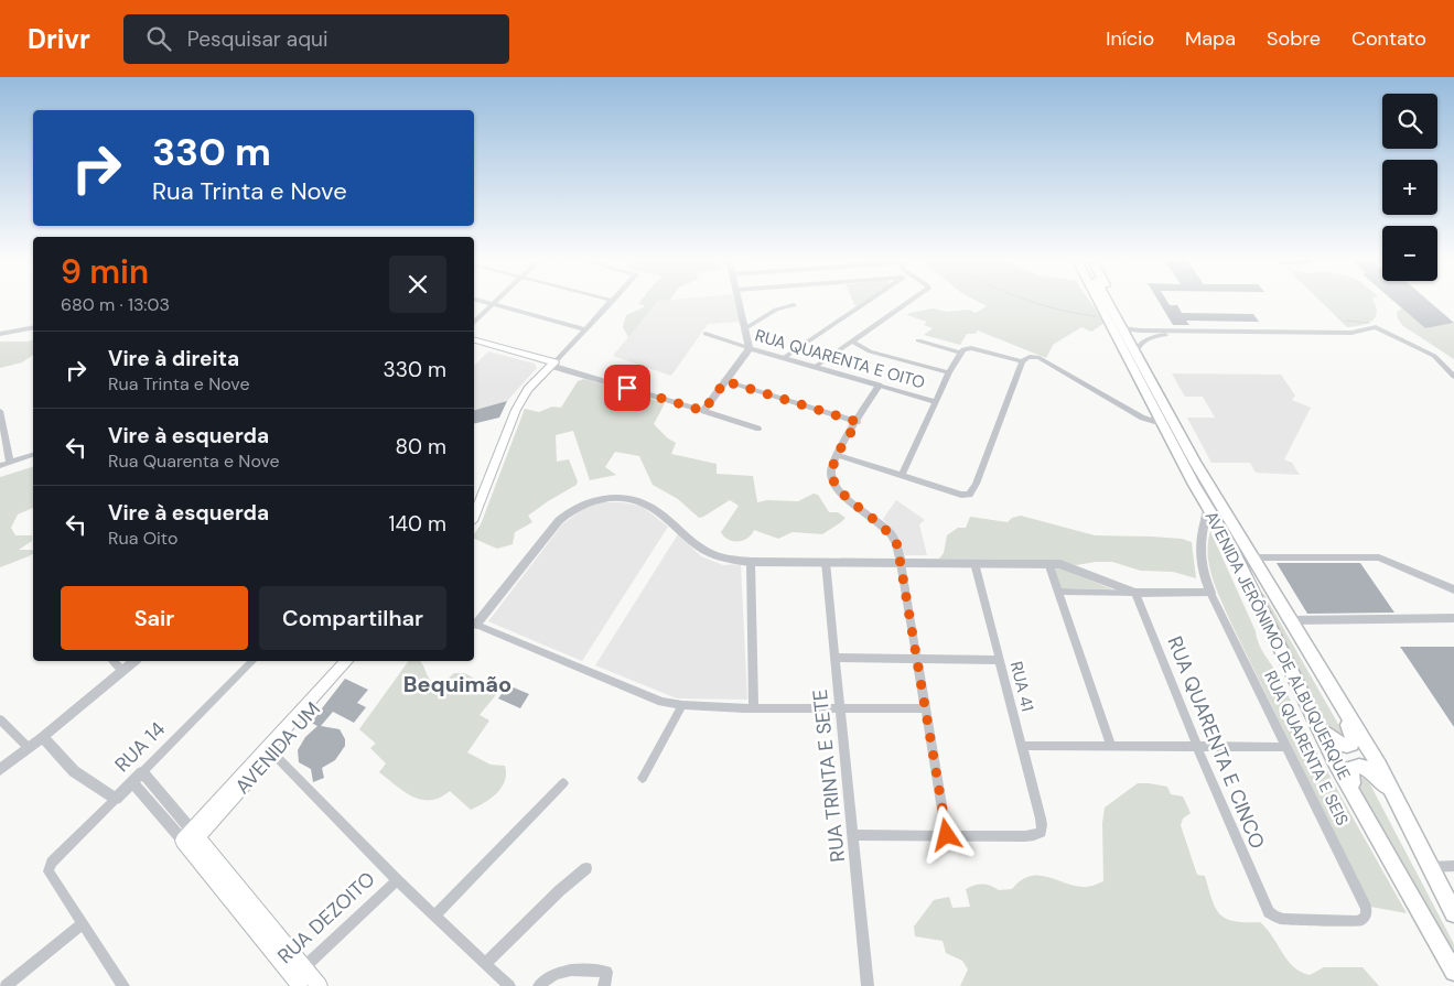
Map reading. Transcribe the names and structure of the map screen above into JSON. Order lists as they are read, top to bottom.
{
  "streets": {
    "main road": ["AVENIDA JERÔNIMO DE ALBUQUERQUE", "AVENIDA UM"],
    "street": [
      "RUA QUARENTA E OITO",
      "RUA 41",
      "RUA QUARENTA E CINCO",
      "RUA 14",
      "RUA QUARENTA E SEIS",
      "RUA TRINTA E SETE",
      "RUA DEZOITO"
    ]
  },
  "crossings": [
    ["AVENIDA JERÔNIMO DE ALBUQUERQUE", "RUA QUARENTA E SEIS"],
    ["RUA QUARENTA E CINCO", "RUA QUARENTA E SEIS"]
  ],
  "districts": ["Bequimão"],
  "page": {
    "header": "Drivr",
    "search": "Pesquisar aqui",
    "nav": [
      "Início",
      "Mapa",
      "Sobre",
      "Contato"
    ],
    "map_buttons": ["+", "−"],
    "turn": ["330 m", "Rua Trinta e Nove"],
    "heading": ["9 min", "680 m · 13:03"],
    "list": [
      {
        "name": "Vire à direita",
        "note": "Rua Trinta e Nove",
        "value": "330 m"
      },
      {
        "name": "Vire à esquerda",
        "note": "Rua Quarenta e Nove",
        "value": "80 m"
      },
      {
        "name": "Vire à esquerda",
        "note": "Rua Oito",
        "value": "140 m"
      }
    ],
    "buttons": ["Sair", "Compartilhar"]
  }
}
